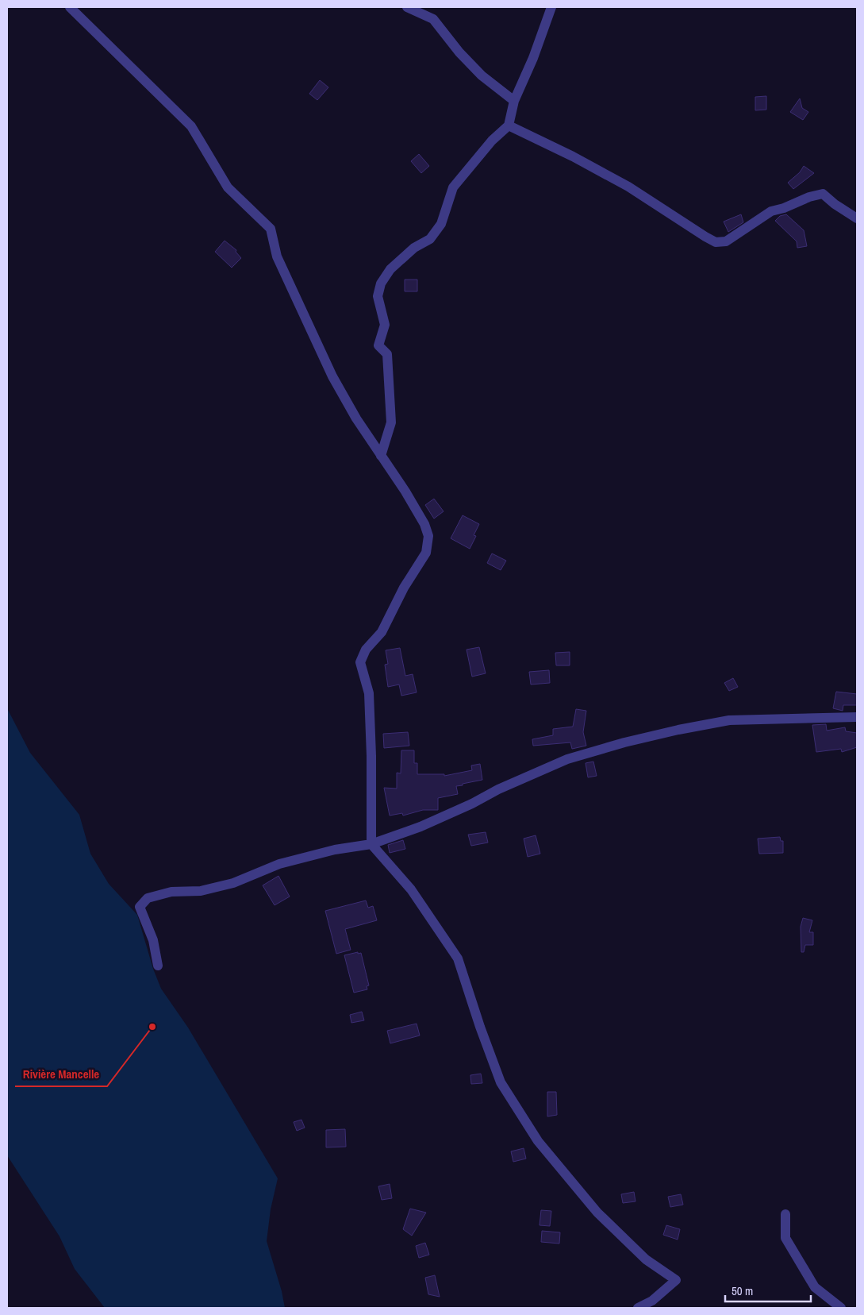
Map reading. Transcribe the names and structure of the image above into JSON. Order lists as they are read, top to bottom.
{
  "places": ["Rivière Mancelle"],
  "scale_bar": "50 m"
}
